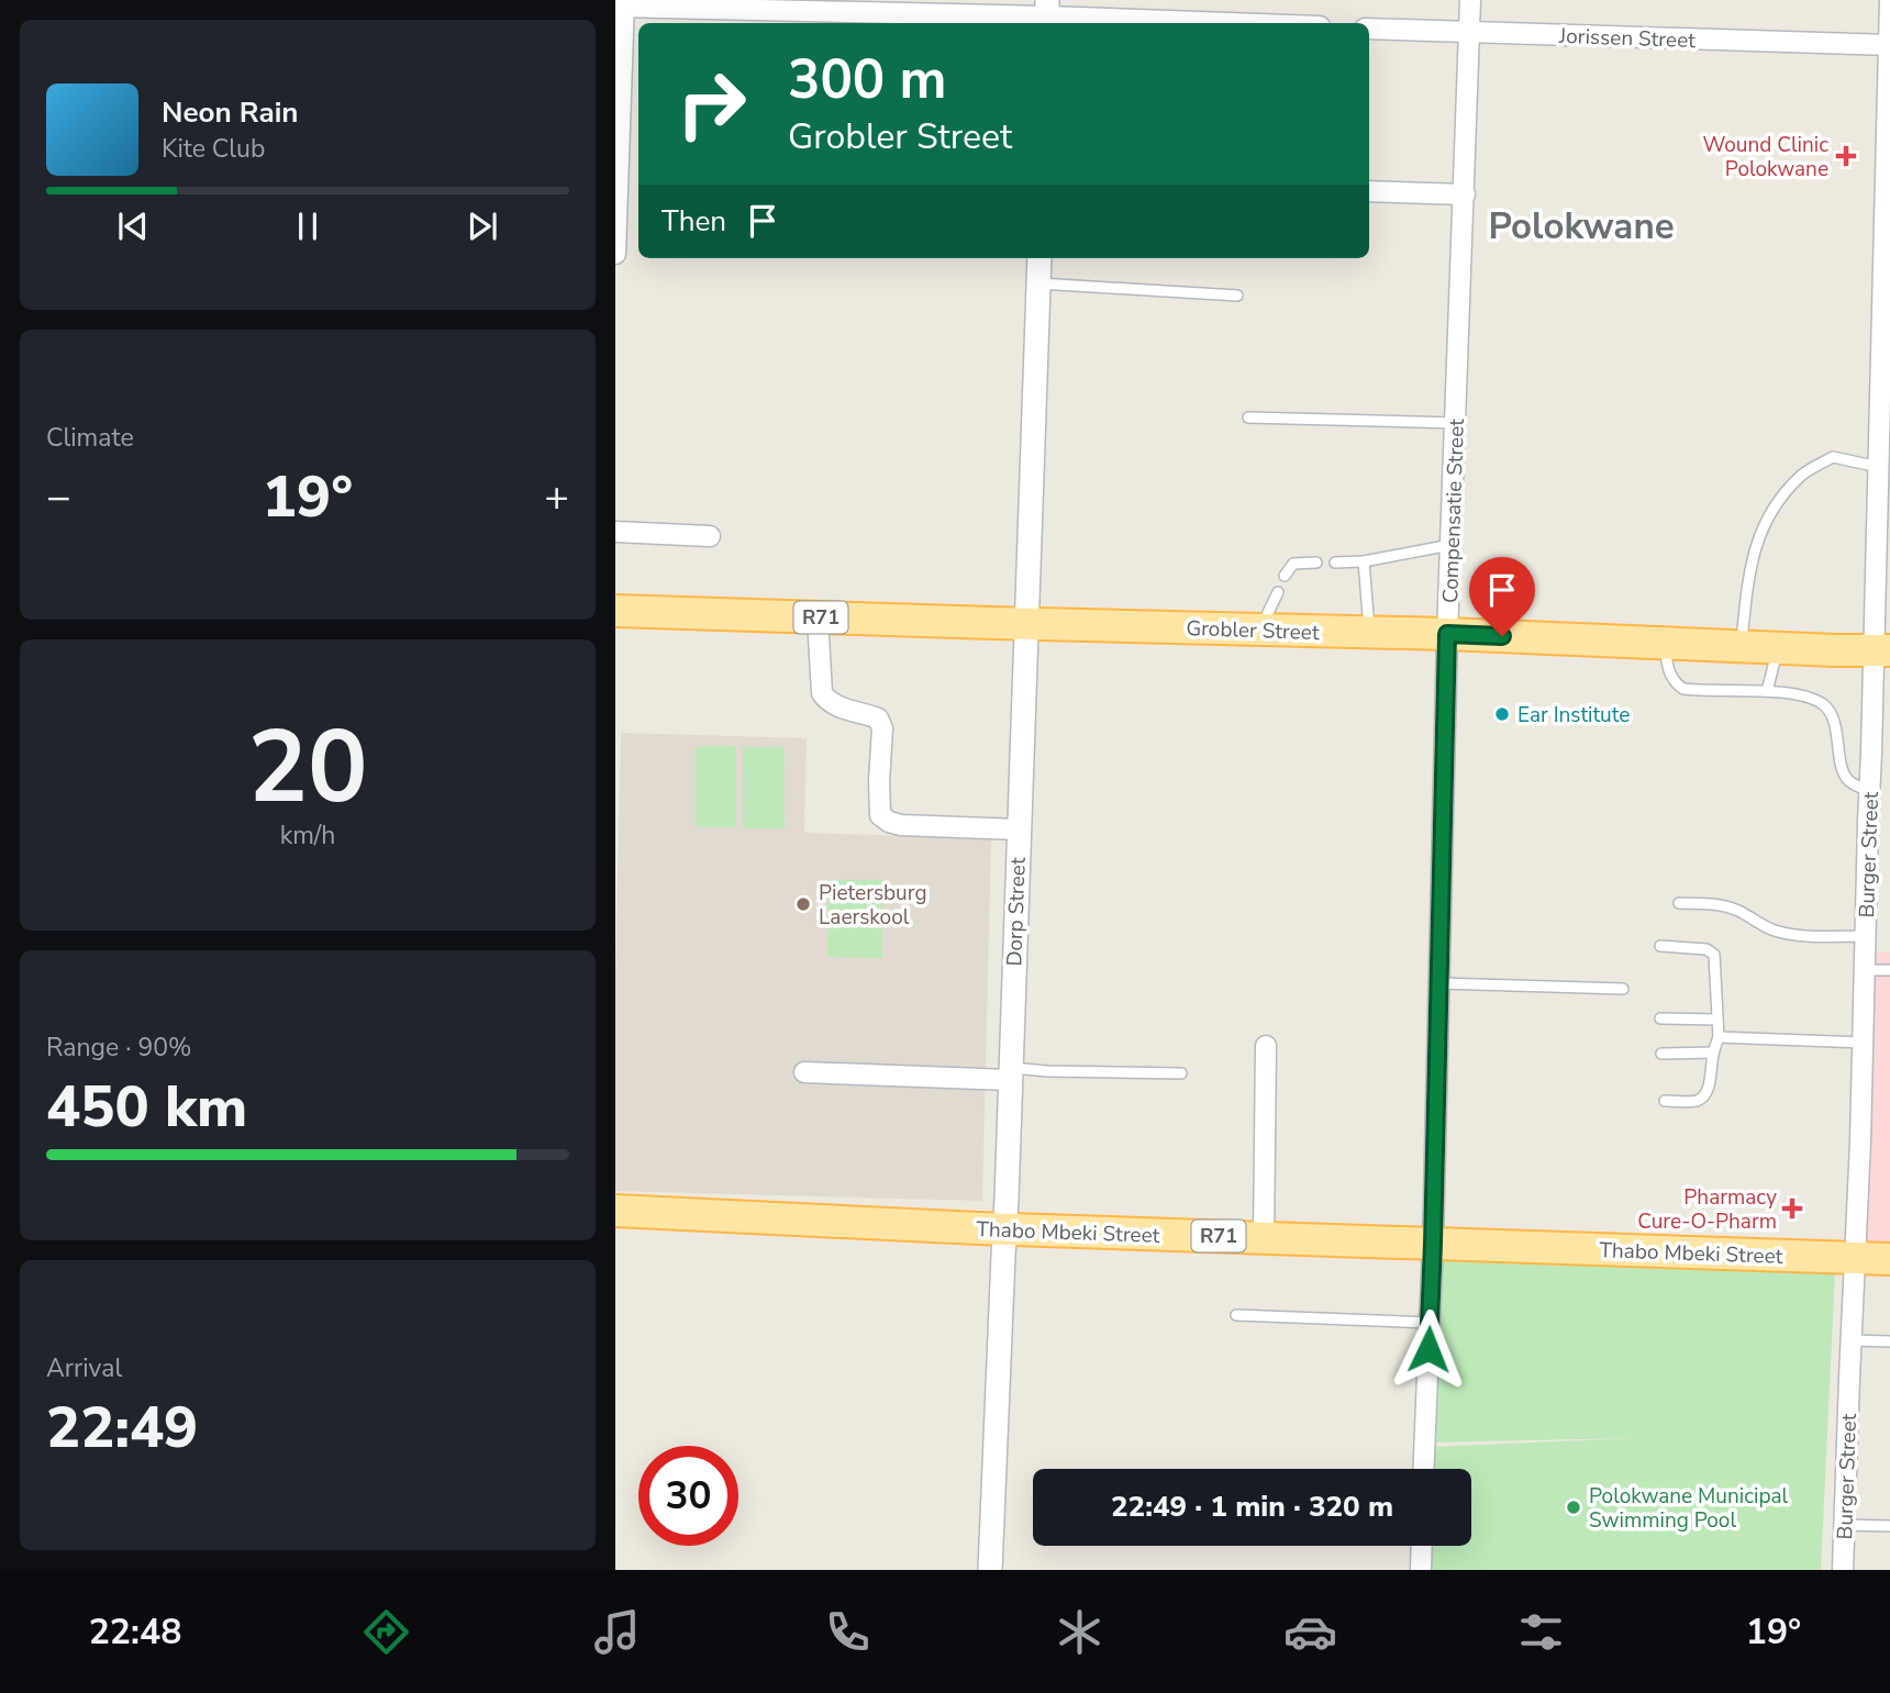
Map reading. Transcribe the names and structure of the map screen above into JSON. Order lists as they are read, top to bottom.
{
  "streets": {
    "main road": ["R71", "Grobler Street", "Thabo Mbeki Street"],
    "street": [
      "Jorissen Street",
      "Compensatie Street",
      "Burger Street",
      "Dorp Street"
    ]
  },
  "crossings": [
    ["Jorissen Street", "Compensatie Street"],
    ["Jorissen Street", "Burger Street"],
    ["Compensatie Street", "Grobler Street"],
    ["Compensatie Street", "Thabo Mbeki Street"],
    ["Grobler Street", "Burger Street"],
    ["Grobler Street", "Dorp Street"],
    ["Burger Street", "Thabo Mbeki Street"],
    ["Dorp Street", "Thabo Mbeki Street"]
  ],
  "districts": ["Polokwane"],
  "places": {
    "health": ["Wound Clinic Polokwane", "Pharmacy Cure-O-Pharm"],
    "other": ["Ear Institute", "Pietersburg Laerskool", "Polokwane Municipal Swimming Pool"]
  },
  "page": {
    "turn": ["300 m", "Grobler Street"],
    "song": ["Neon Rain", "Kite Club"],
    "then": "Then",
    "tile": [
      "Climate",
      ["20", "km/h"],
      ["Range · 90%", "450 km"],
      ["Arrival", "22:49"]
    ],
    "heat": ["−", "19°", "+"],
    "limit": "30",
    "trip": "22:49 · 1 min · 320 m",
    "tabs": ["22:48", "19°"]
  }
}
